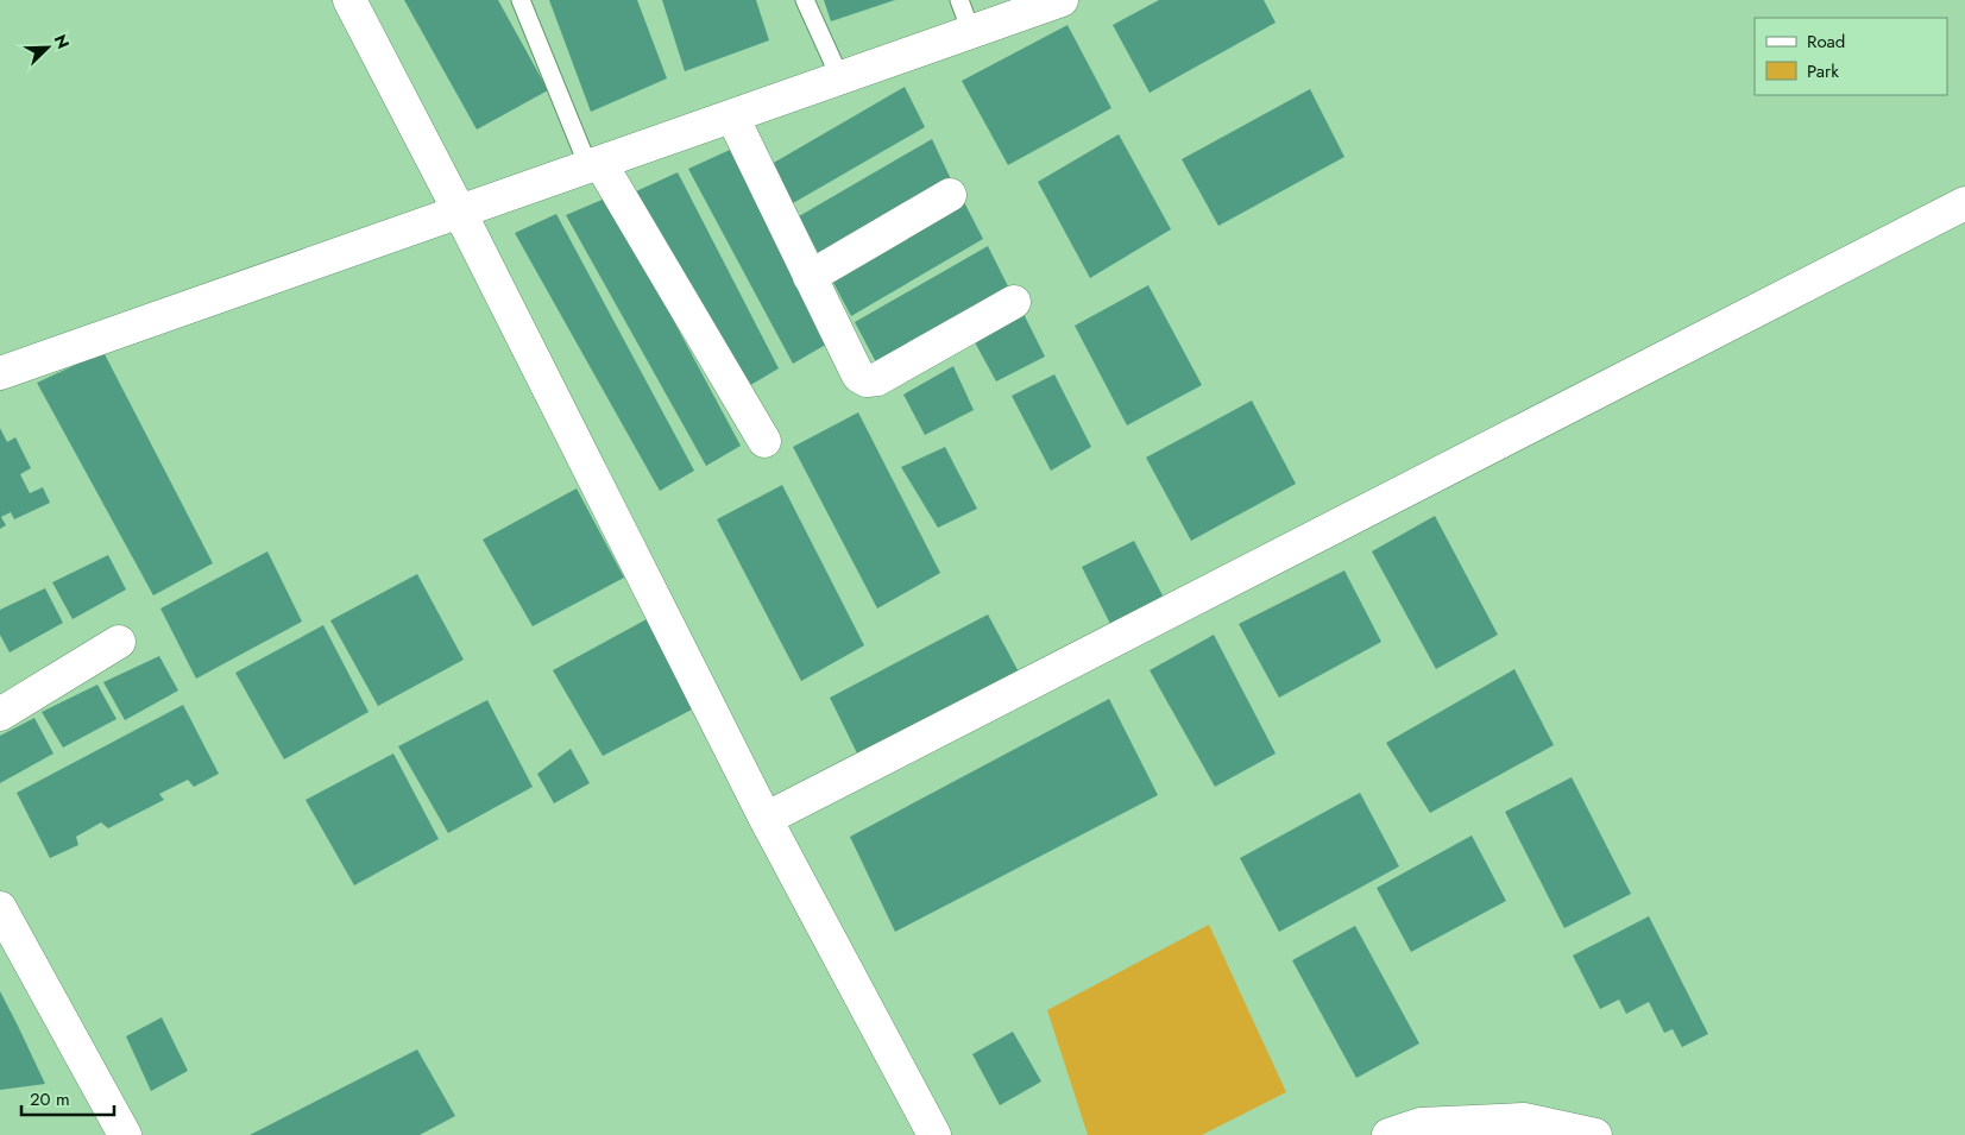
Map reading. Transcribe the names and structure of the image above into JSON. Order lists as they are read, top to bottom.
{
  "legend": ["Road", "Park"],
  "scale_bar": "20 m",
  "north": "top right"
}
